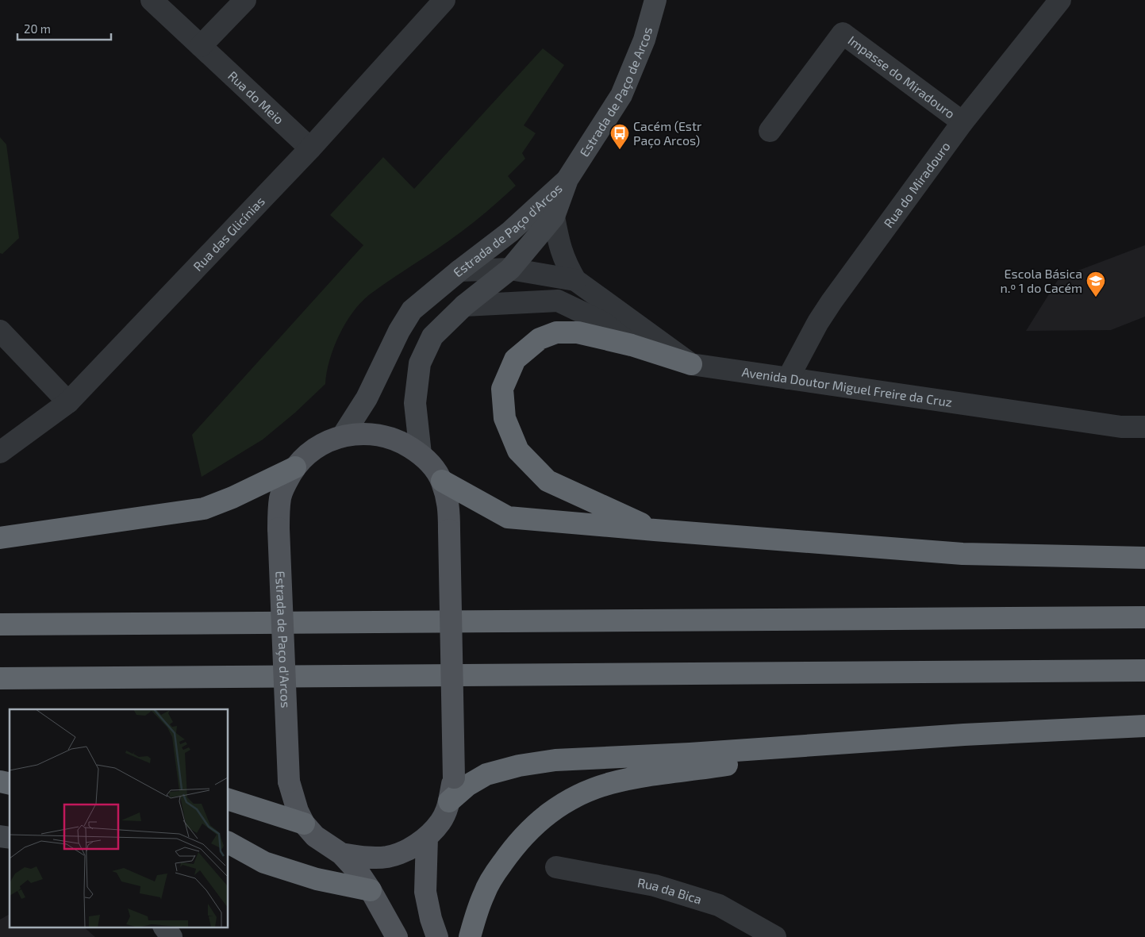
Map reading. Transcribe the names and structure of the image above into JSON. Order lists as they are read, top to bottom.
{
  "streets": {
    "main road": ["Estrada de Paço d'Arcos"],
    "street": [
      "Impasse do Miradouro",
      "Estrada de Paço de Arcos",
      "Rua do Meio",
      "Rua do Miradouro",
      "Rua das Glicínias",
      "Avenida Doutor Miguel Freire da Cruz",
      "Rua da Bica"
    ]
  },
  "crossings": [
    ["Impasse do Miradouro", "Rua do Miradouro"],
    ["Estrada de Paço de Arcos", "Estrada de Paço d'Arcos"],
    ["Rua do Meio", "Rua das Glicínias"],
    ["Rua do Miradouro", "Avenida Doutor Miguel Freire da Cruz"],
    ["Estrada de Paço d'Arcos", "Avenida Doutor Miguel Freire da Cruz"]
  ],
  "places": {
    "bus stop": ["Cacém (Estr Paço Arcos)"],
    "school or university": ["Escola Básica n.º 1 do Cacém"]
  },
  "scale_bar": "20 m"
}
